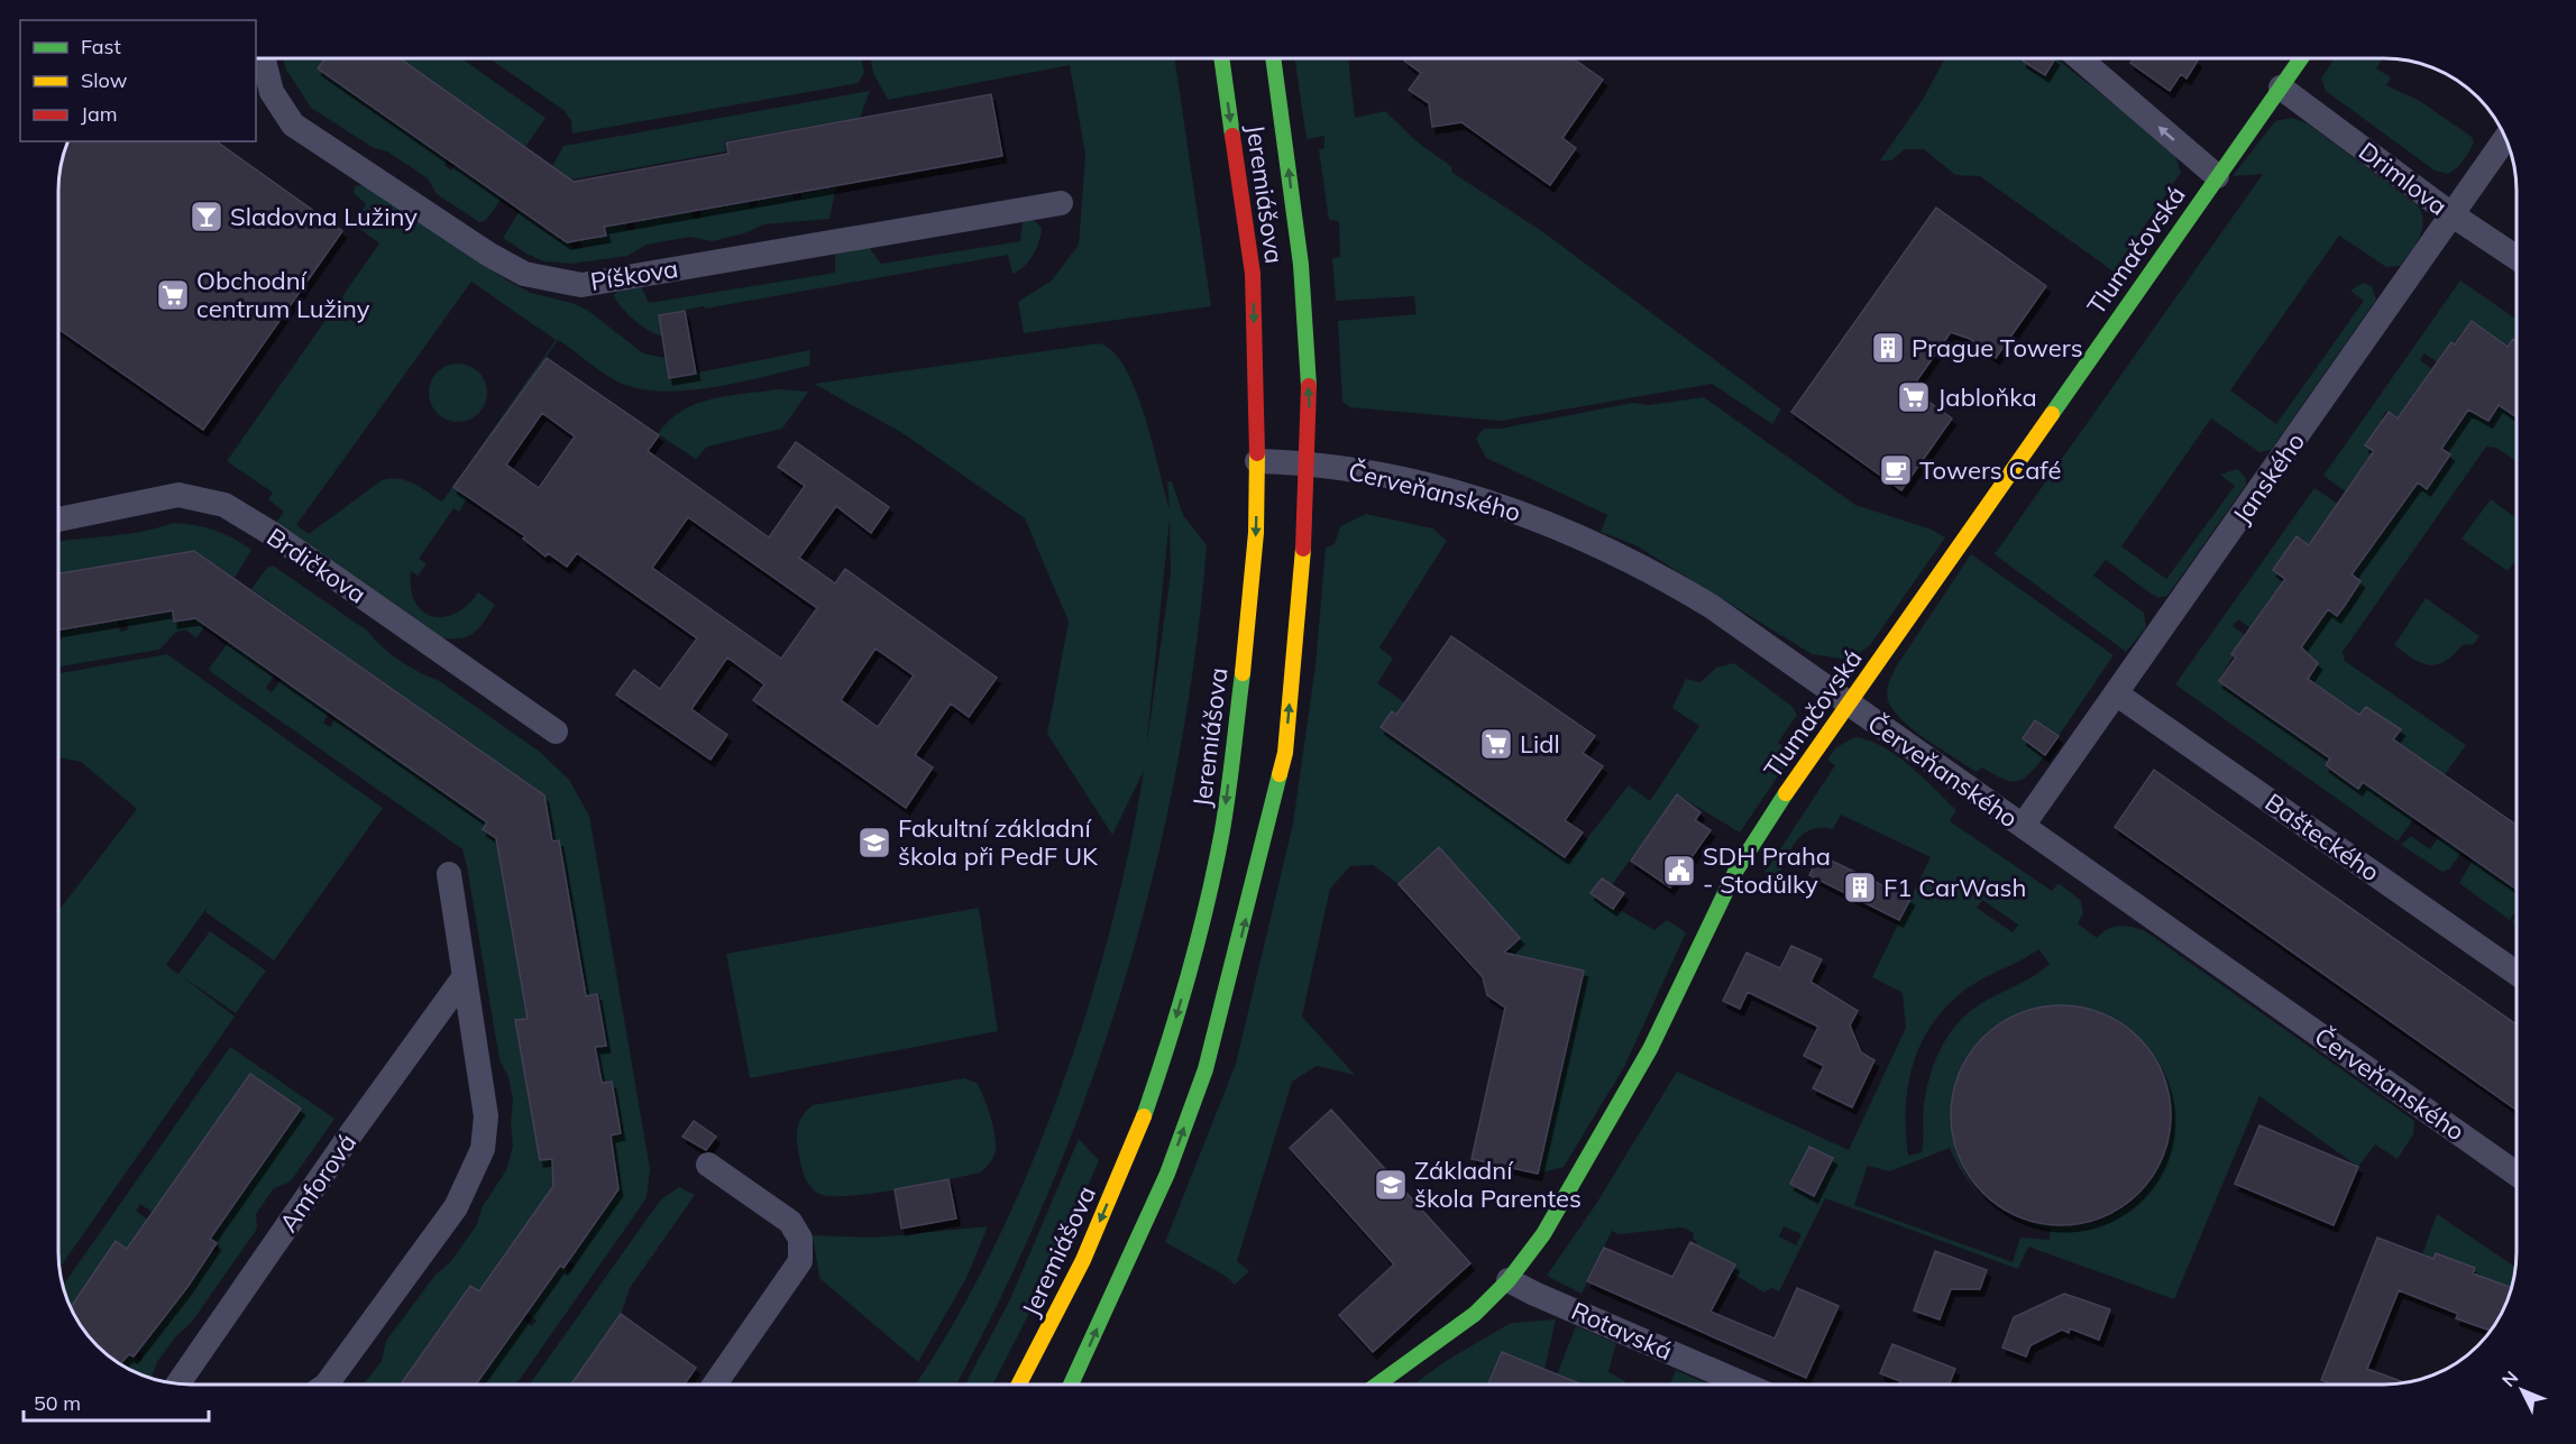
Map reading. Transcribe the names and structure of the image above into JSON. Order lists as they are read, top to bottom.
{
  "streets": {
    "main road": ["Jeremiášova", "Tlumačovská"],
    "street": [
      "Drimlova",
      "Píškova",
      "Janského",
      "Červeňanského",
      "Brdičkova",
      "Bašteckého",
      "Amforová",
      "Rotavská"
    ]
  },
  "crossings": [
    ["Drimlova", "Tlumačovská"],
    ["Drimlova", "Janského"],
    ["Jeremiášova", "Červeňanského"],
    ["Tlumačovská", "Červeňanského"],
    ["Tlumačovská", "Rotavská"],
    ["Janského", "Červeňanského"],
    ["Janského", "Bašteckého"]
  ],
  "places": {
    "bar": ["Sladovna Lužiny"],
    "supermarket": ["Obchodní centrum Lužiny", "Jabloňka", "Lidl"],
    "building": ["Prague Towers", "F1 CarWash"],
    "cafe": ["Towers Café"],
    "school or university": ["Fakultní základní škola při PedF UK", "Základní škola Parentes"],
    "public building": ["SDH Praha - Stodůlky"]
  },
  "legend": ["Fast", "Slow", "Jam"],
  "scale_bar": "50 m",
  "north": "top left"
}
